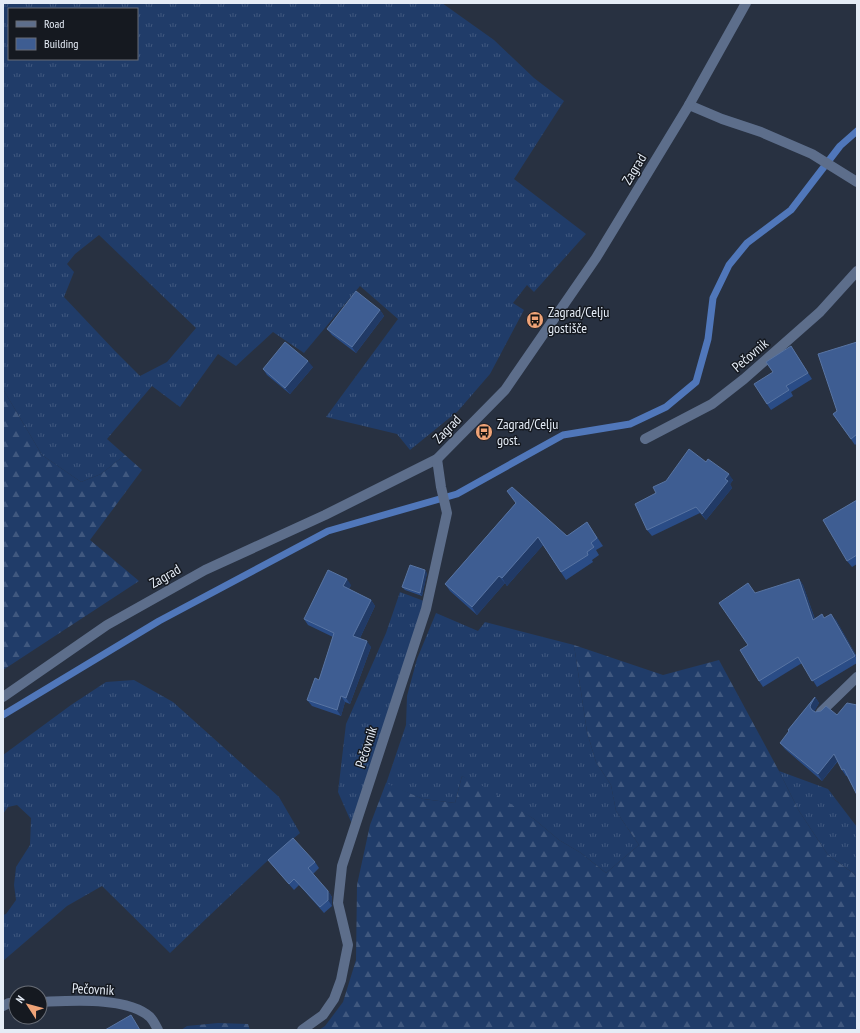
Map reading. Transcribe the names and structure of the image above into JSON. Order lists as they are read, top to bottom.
{
  "streets": {
    "street": ["Zagrad", "Pečovnik"]
  },
  "crossings": [
    ["Zagrad", "Pečovnik"]
  ],
  "places": {
    "bus stop": ["Zagrad/Celju gostišče", "Zagrad/Celju gost."]
  },
  "legend": ["Road", "Building"],
  "north": "top left"
}
